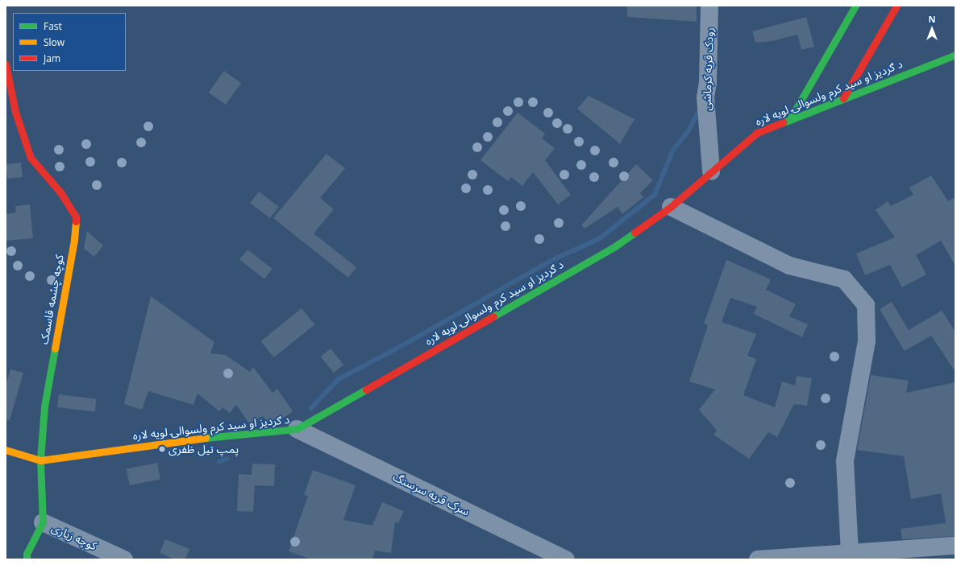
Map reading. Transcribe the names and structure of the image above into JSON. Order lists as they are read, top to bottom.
{
  "streets": {
    "main road": ["د ګردیز او سید کرم ولسوالۍ لویه لاره", "کوچه چشمه قاسمک"],
    "street": ["رودک قریه کرماشی", "سرک قریه سرسنگ", "کوچه زیاری"]
  },
  "crossings": [
    ["رودک قریه کرماشی", "د ګردیز او سید کرم ولسوالۍ لویه لاره"],
    ["د ګردیز او سید کرم ولسوالۍ لویه لاره", "کوچه چشمه قاسمک"],
    ["د ګردیز او سید کرم ولسوالۍ لویه لاره", "سرک قریه سرسنگ"],
    ["کوچه چشمه قاسمک", "کوچه زیاری"]
  ],
  "places": ["پمپ تیل ظفری"],
  "legend": ["Fast", "Slow", "Jam"],
  "north": "top"
}
